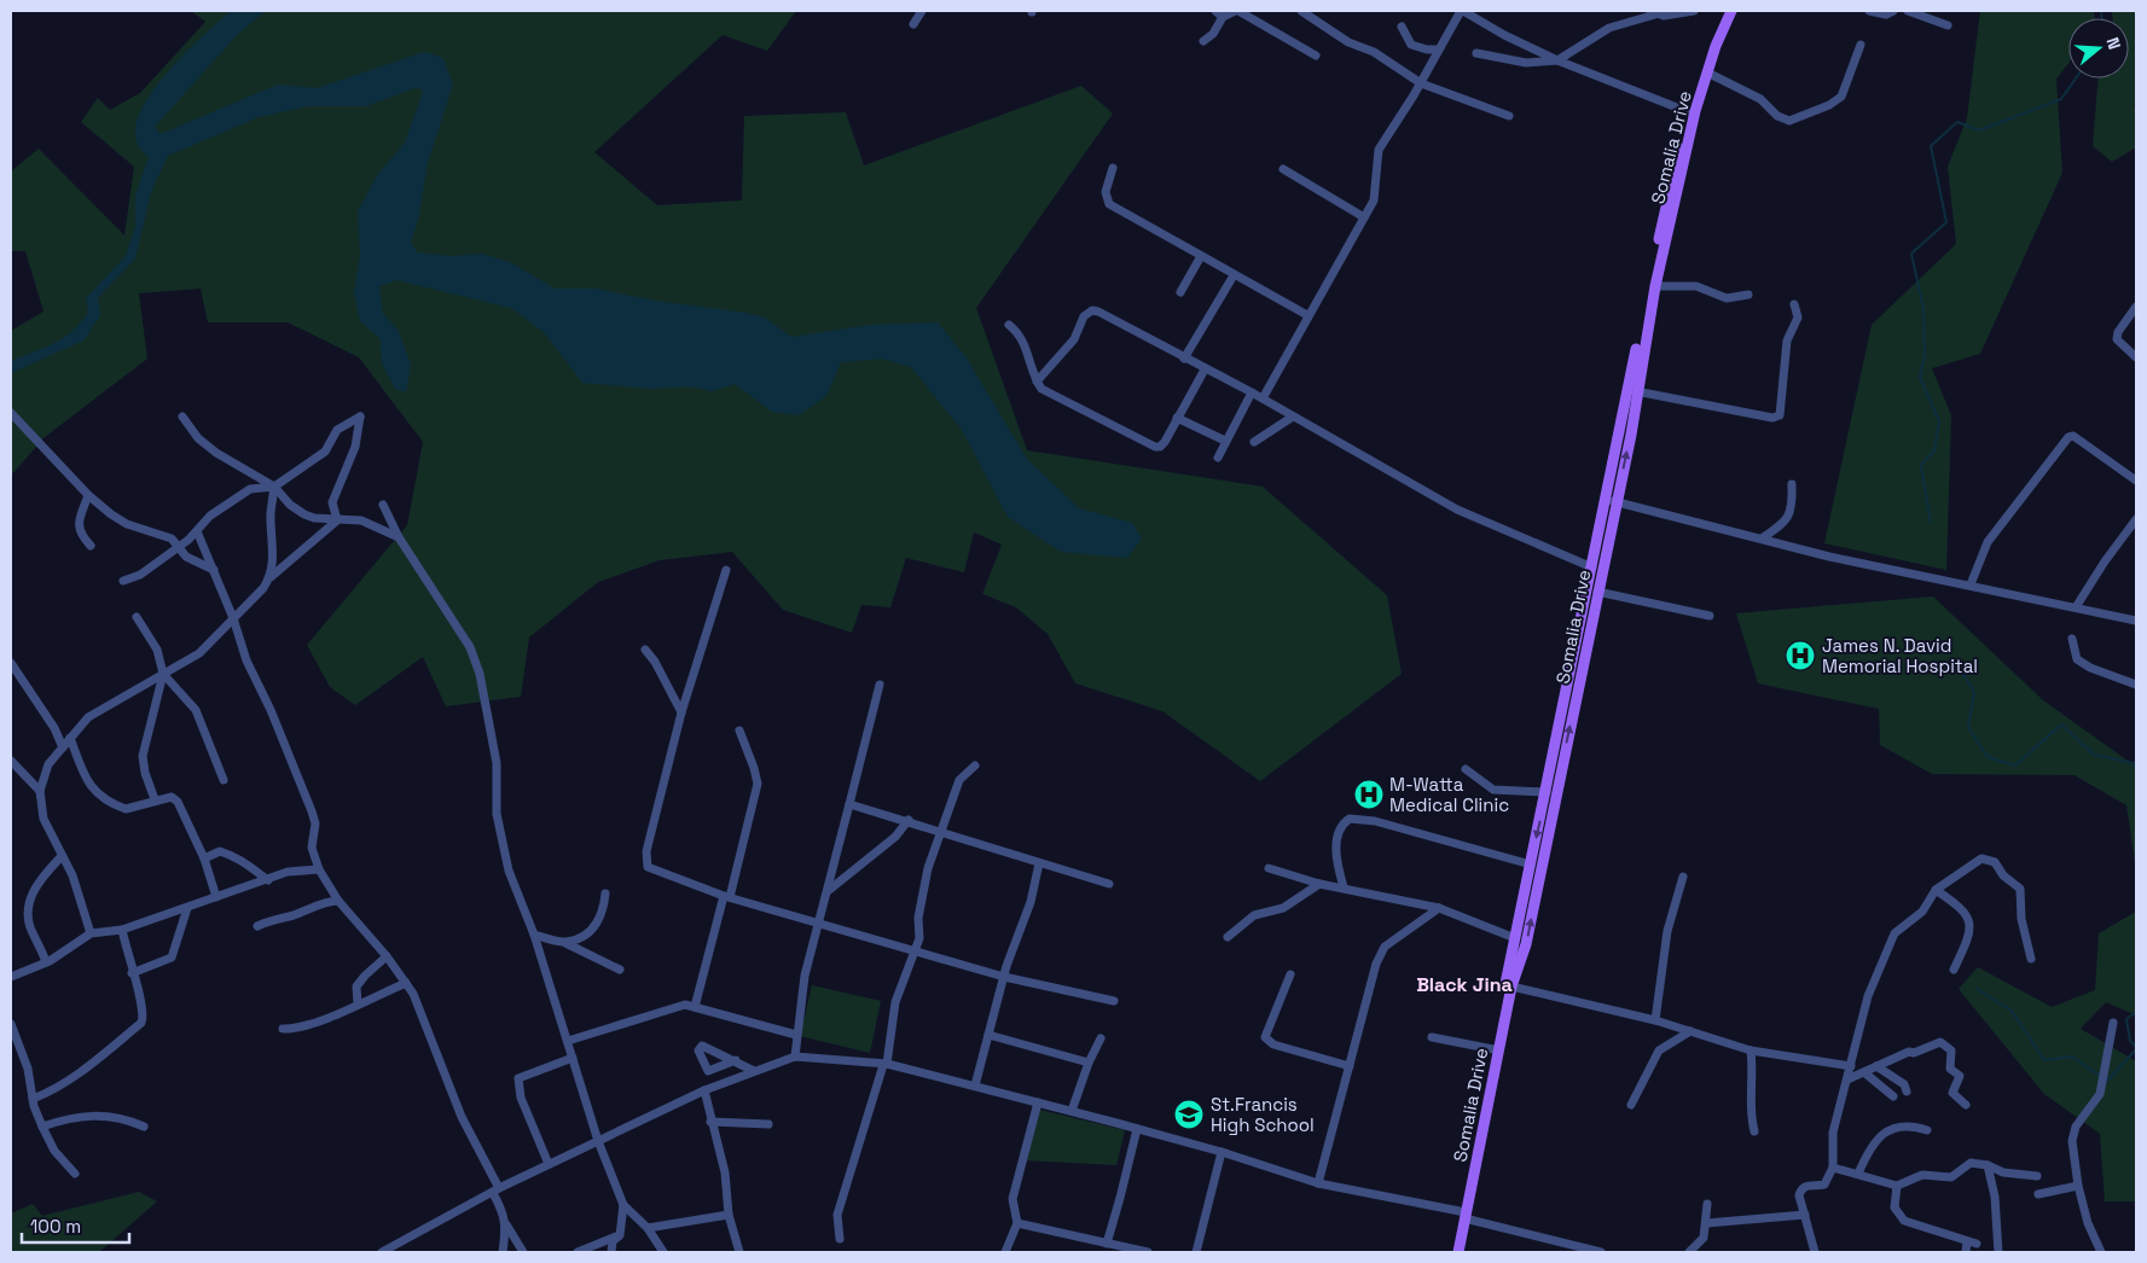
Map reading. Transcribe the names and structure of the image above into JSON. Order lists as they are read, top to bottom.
{
  "streets": {
    "main road": ["Somalia Drive"]
  },
  "districts": ["Black Jina"],
  "places": {
    "hospital": ["James N. David Memorial Hospital", "M-Watta Medical Clinic"],
    "school or university": ["St.Francis High School"]
  },
  "scale_bar": "100 m",
  "north": "right"
}
